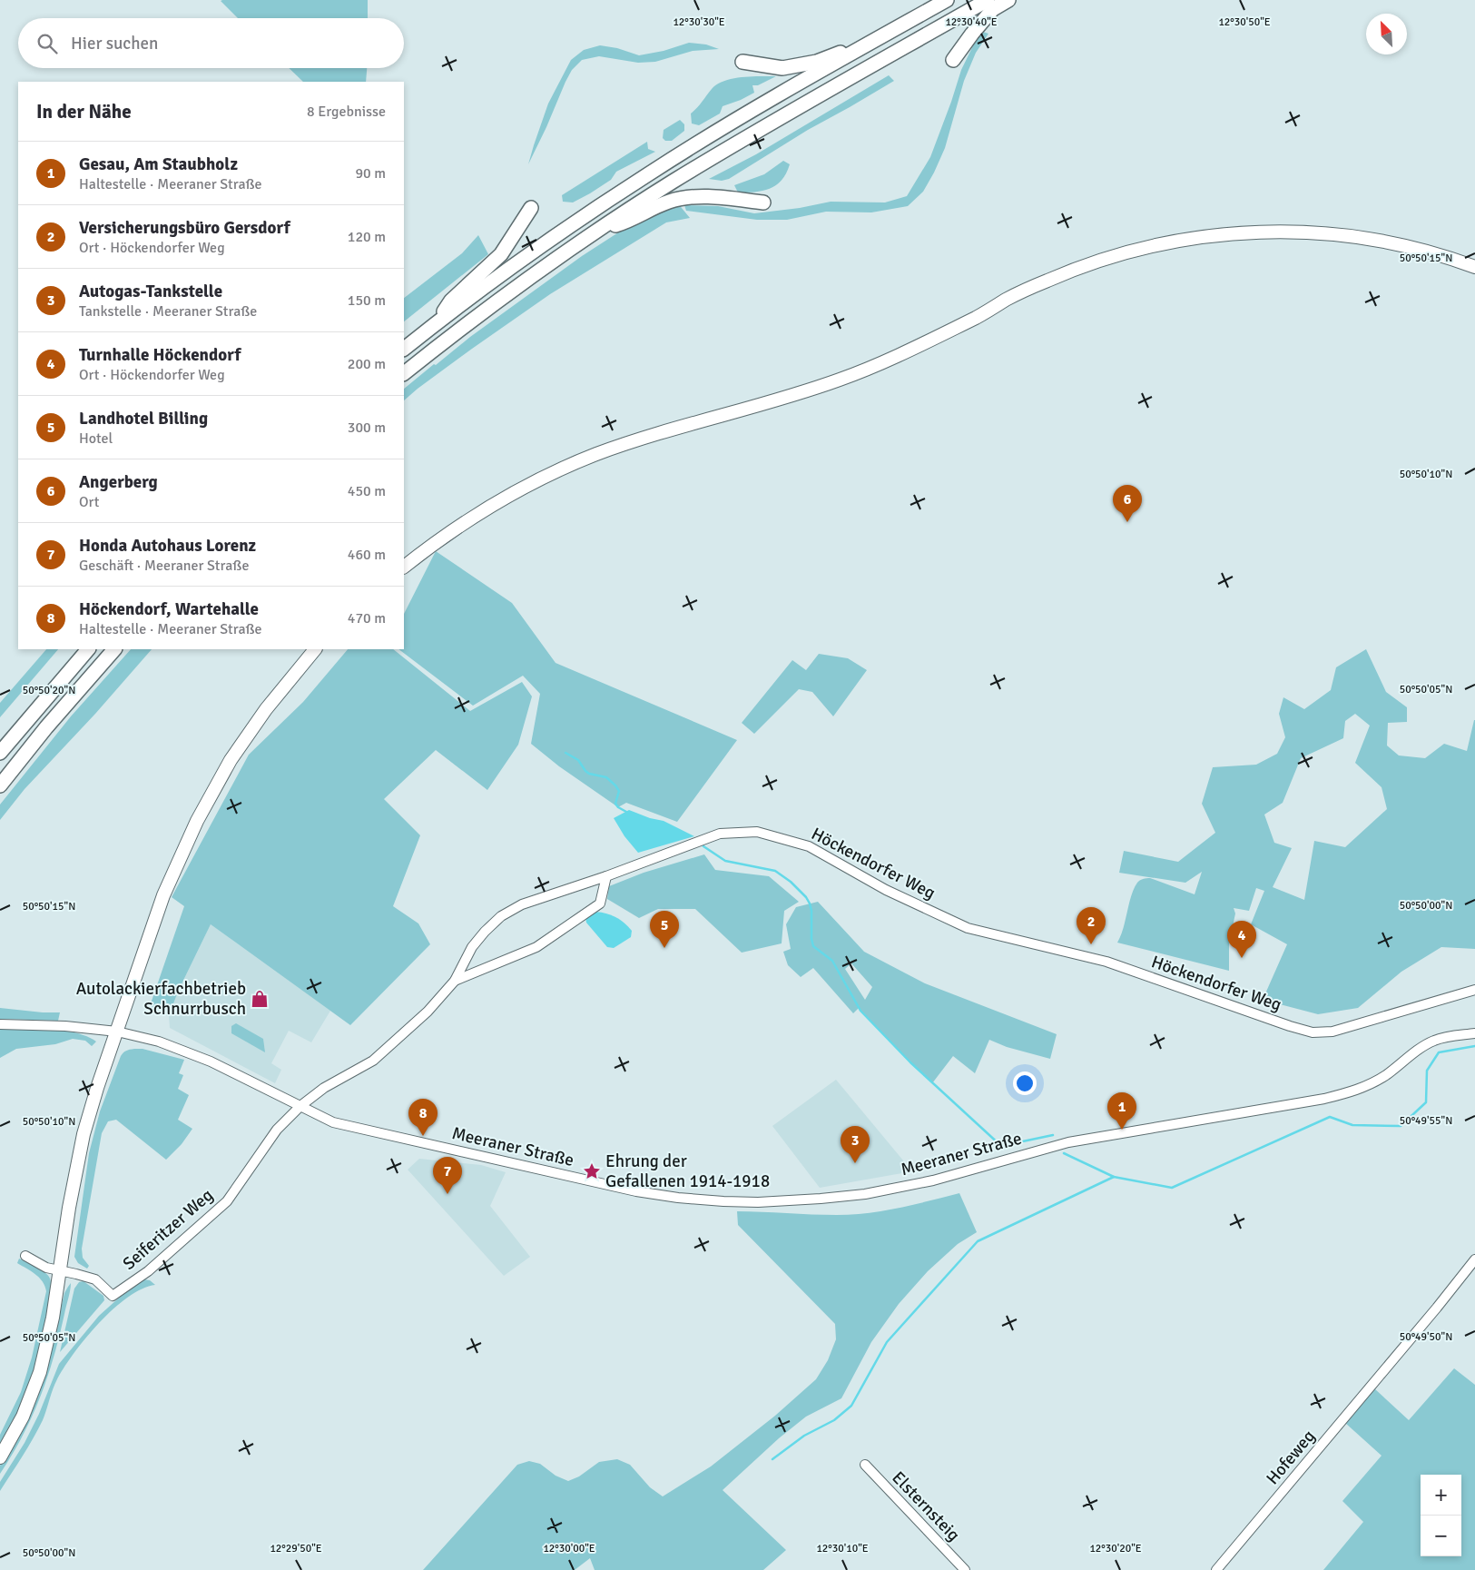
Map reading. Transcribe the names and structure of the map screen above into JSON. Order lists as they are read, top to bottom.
{
  "streets": {
    "street": [
      "Höckendorfer Weg",
      "Meeraner Straße",
      "Seiferitzer Weg",
      "Hofeweg",
      "Elsternsteig"
    ]
  },
  "crossings": [
    ["Höckendorfer Weg", "Meeraner Straße"],
    ["Höckendorfer Weg", "Seiferitzer Weg"],
    ["Meeraner Straße", "Seiferitzer Weg"]
  ],
  "places": {
    "shop": ["Autolackierfachbetrieb Schnurrbusch"],
    "place": ["Ehrung der Gefallenen 1914-1918"]
  },
  "north": "top left",
  "page": {
    "search": "Hier suchen",
    "heading": ["In der Nähe", "8 Ergebnisse"],
    "list": [
      {
        "mark": "1",
        "name": "Gesau, Am Staubholz",
        "note": "Haltestelle · Meeraner Straße",
        "value": "90 m"
      },
      {
        "mark": "2",
        "name": "Versicherungsbüro Gersdorf",
        "note": "Ort · Höckendorfer Weg",
        "value": "120 m"
      },
      {
        "mark": "3",
        "name": "Autogas-Tankstelle",
        "note": "Tankstelle · Meeraner Straße",
        "value": "150 m"
      },
      {
        "mark": "4",
        "name": "Turnhalle Höckendorf",
        "note": "Ort · Höckendorfer Weg",
        "value": "200 m"
      },
      {
        "mark": "5",
        "name": "Landhotel Billing",
        "note": "Hotel",
        "value": "300 m"
      },
      {
        "mark": "6",
        "name": "Angerberg",
        "note": "Ort",
        "value": "450 m"
      },
      {
        "mark": "7",
        "name": "Honda Autohaus Lorenz",
        "note": "Geschäft · Meeraner Straße",
        "value": "460 m"
      },
      {
        "mark": "8",
        "name": "Höckendorf, Wartehalle",
        "note": "Haltestelle · Meeraner Straße",
        "value": "470 m"
      }
    ],
    "pins": [
      "6",
      "2",
      "5",
      "4",
      "1",
      "8",
      "3",
      "7"
    ],
    "map_buttons": ["+", "−"]
  },
  "coordinates": [
    "12°30'40\"E",
    "12°30'30\"E",
    "12°30'50\"E",
    "50°50'15\"N",
    "50°50'10\"N",
    "50°50'05\"N",
    "50°50'20\"N",
    "50°50'00\"N",
    "50°49'55\"N",
    "50°49'50\"N",
    "12°29'50\"E",
    "12°30'00\"E",
    "12°30'10\"E",
    "12°30'20\"E"
  ]
}
